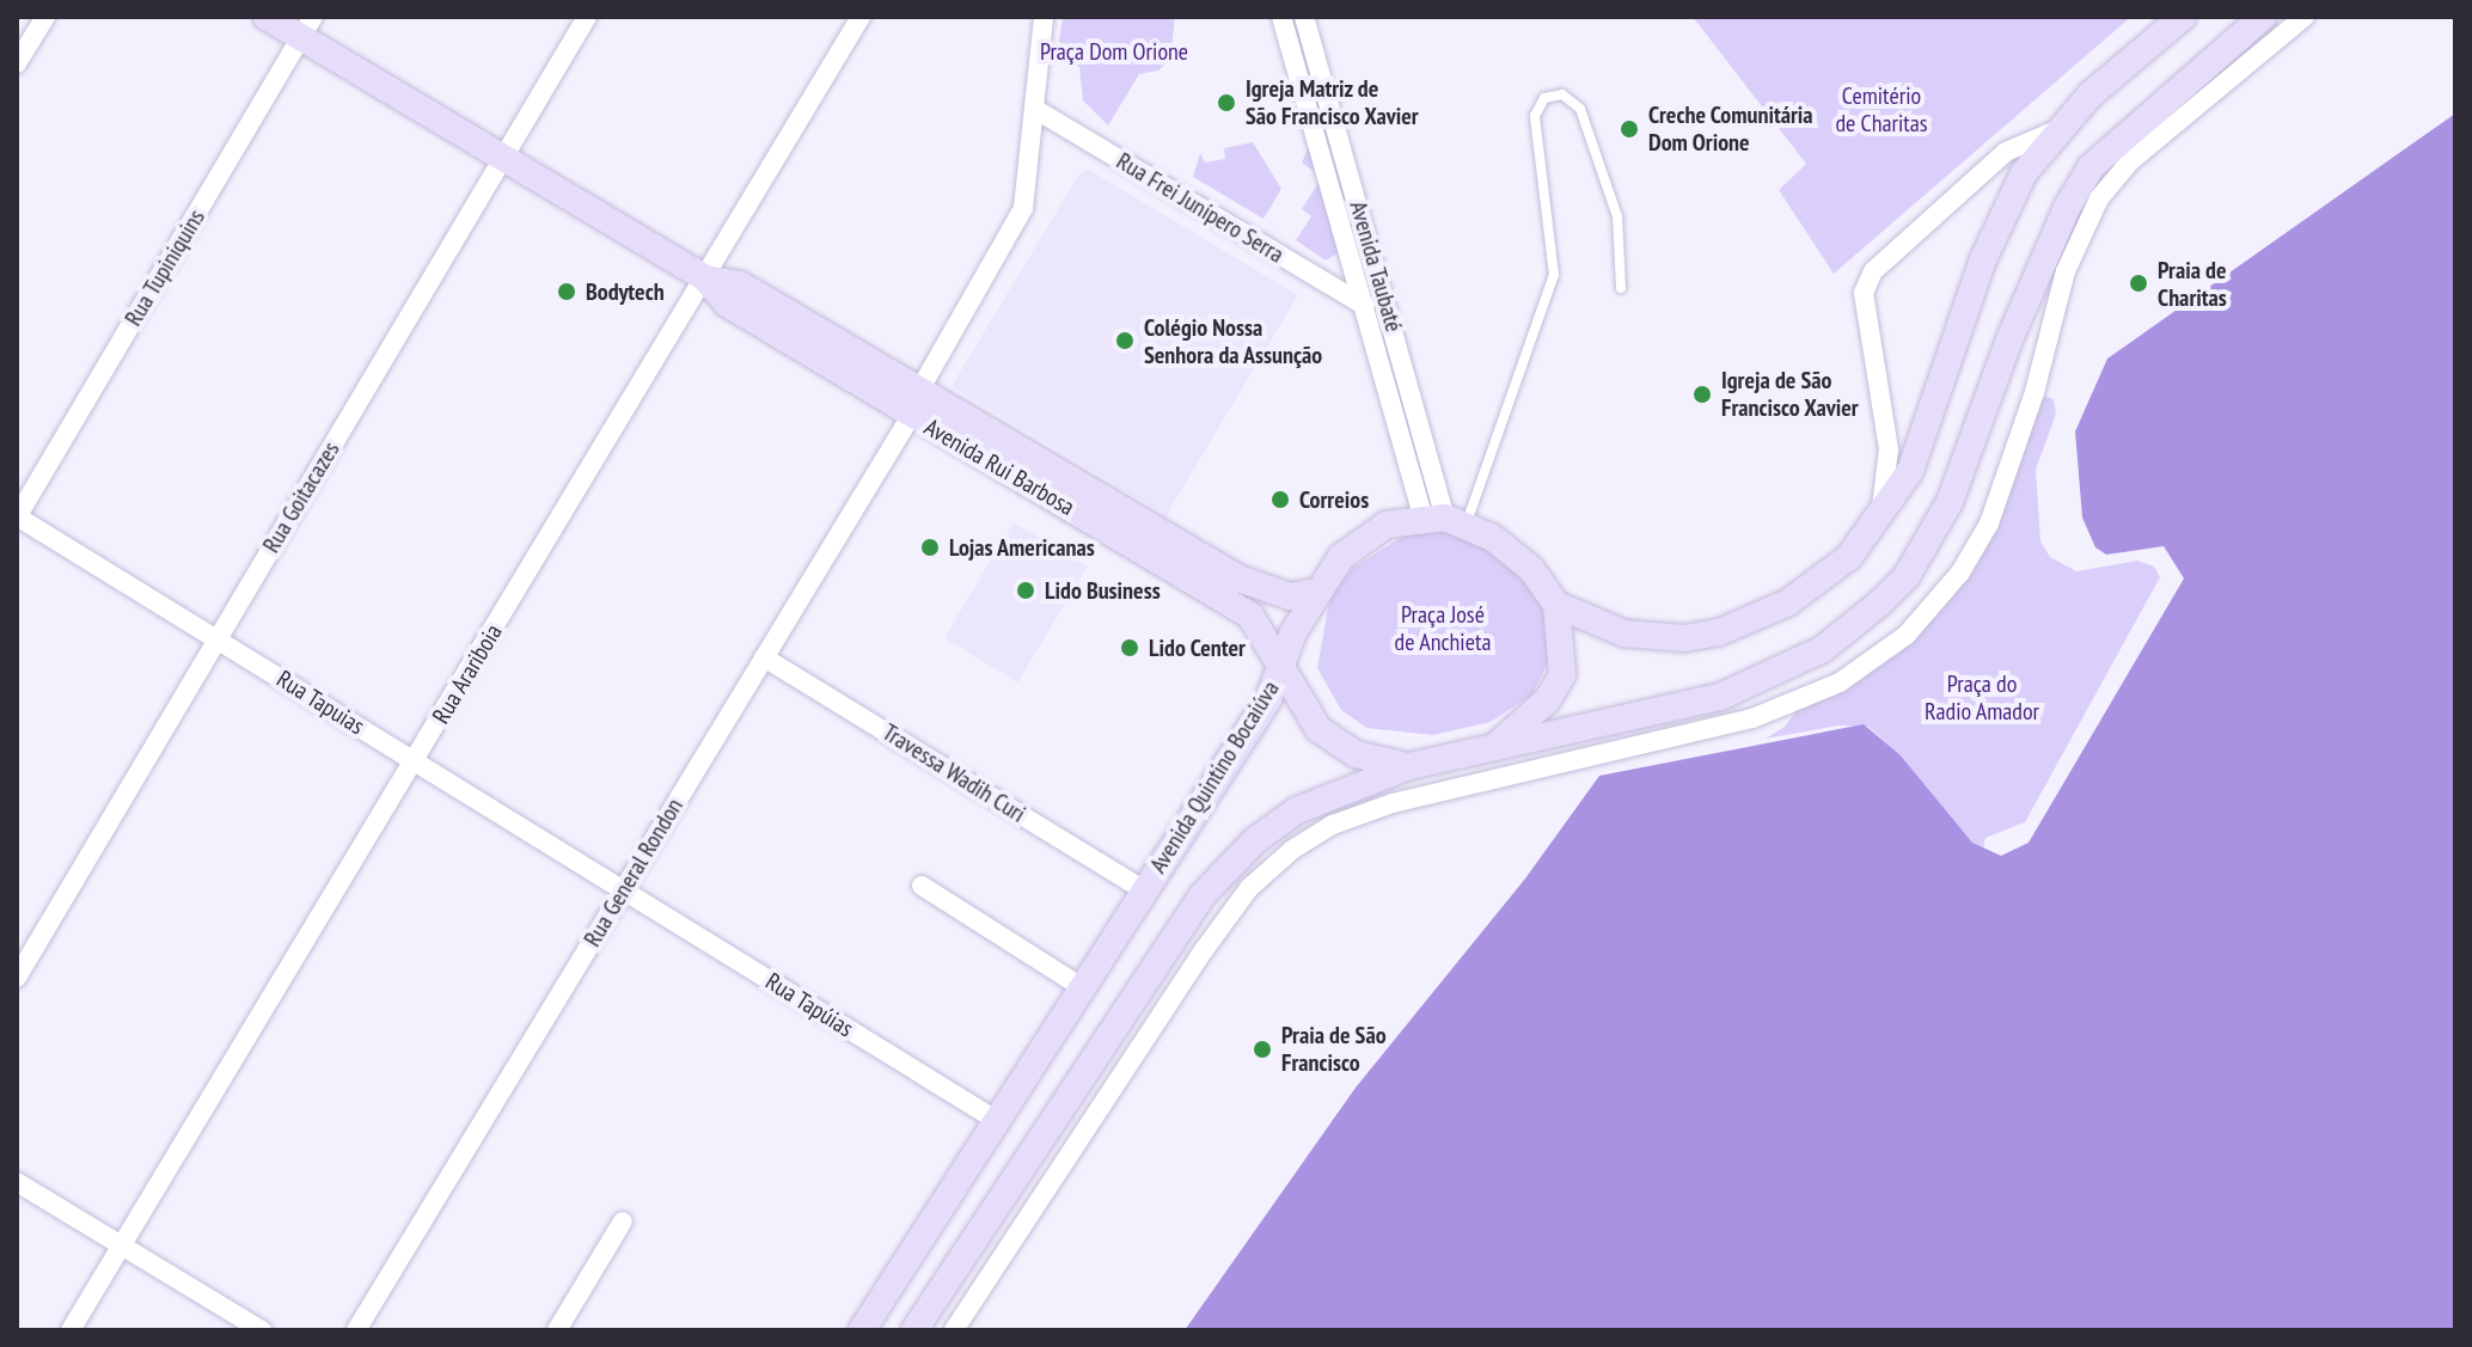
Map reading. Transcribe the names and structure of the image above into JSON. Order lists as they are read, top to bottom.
{
  "streets": {
    "main road": ["Avenida Rui Barbosa", "Avenida Quintino Bocaiúva"],
    "street": [
      "Rua Frei Junípero Serra",
      "Avenida Taubaté",
      "Rua Tupiniquins",
      "Rua Goitacazes",
      "Rua Arariboia",
      "Rua Tapuias",
      "Travessa Wadih Curi",
      "Rua General Rondon",
      "Rua Tapúias"
    ]
  },
  "crossings": [
    ["Rua Frei Junípero Serra", "Avenida Taubaté"],
    ["Avenida Taubaté", "Avenida Rui Barbosa"],
    ["Avenida Taubaté", "Avenida Quintino Bocaiúva"],
    ["Rua Tupiniquins", "Avenida Rui Barbosa"],
    ["Rua Tupiniquins", "Rua Tapuias"],
    ["Avenida Rui Barbosa", "Rua Goitacazes"],
    ["Avenida Rui Barbosa", "Rua Arariboia"],
    ["Avenida Rui Barbosa", "Avenida Quintino Bocaiúva"],
    ["Avenida Rui Barbosa", "Rua General Rondon"],
    ["Rua Goitacazes", "Rua Tapuias"],
    ["Rua Arariboia", "Rua Tapuias"],
    ["Rua Tapuias", "Rua General Rondon"],
    ["Rua Tapuias", "Rua Tapúias"],
    ["Travessa Wadih Curi", "Avenida Quintino Bocaiúva"],
    ["Travessa Wadih Curi", "Rua General Rondon"],
    ["Avenida Quintino Bocaiúva", "Rua Tapúias"],
    ["Rua General Rondon", "Rua Tapúias"]
  ],
  "parks": [
    "Praça Dom Orione",
    "Cemitério de Charitas",
    "Praça José de Anchieta",
    "Praça do Radio Amador"
  ],
  "places": [
    "Igreja Matriz de São Francisco Xavier",
    "Creche Comunitária Dom Orione",
    "Praia de Charitas",
    "Bodytech",
    "Colégio Nossa Senhora da Assunção",
    "Igreja de São Francisco Xavier",
    "Correios",
    "Lojas Americanas",
    "Lido Business",
    "Lido Center",
    "Praia de São Francisco"
  ]
}
